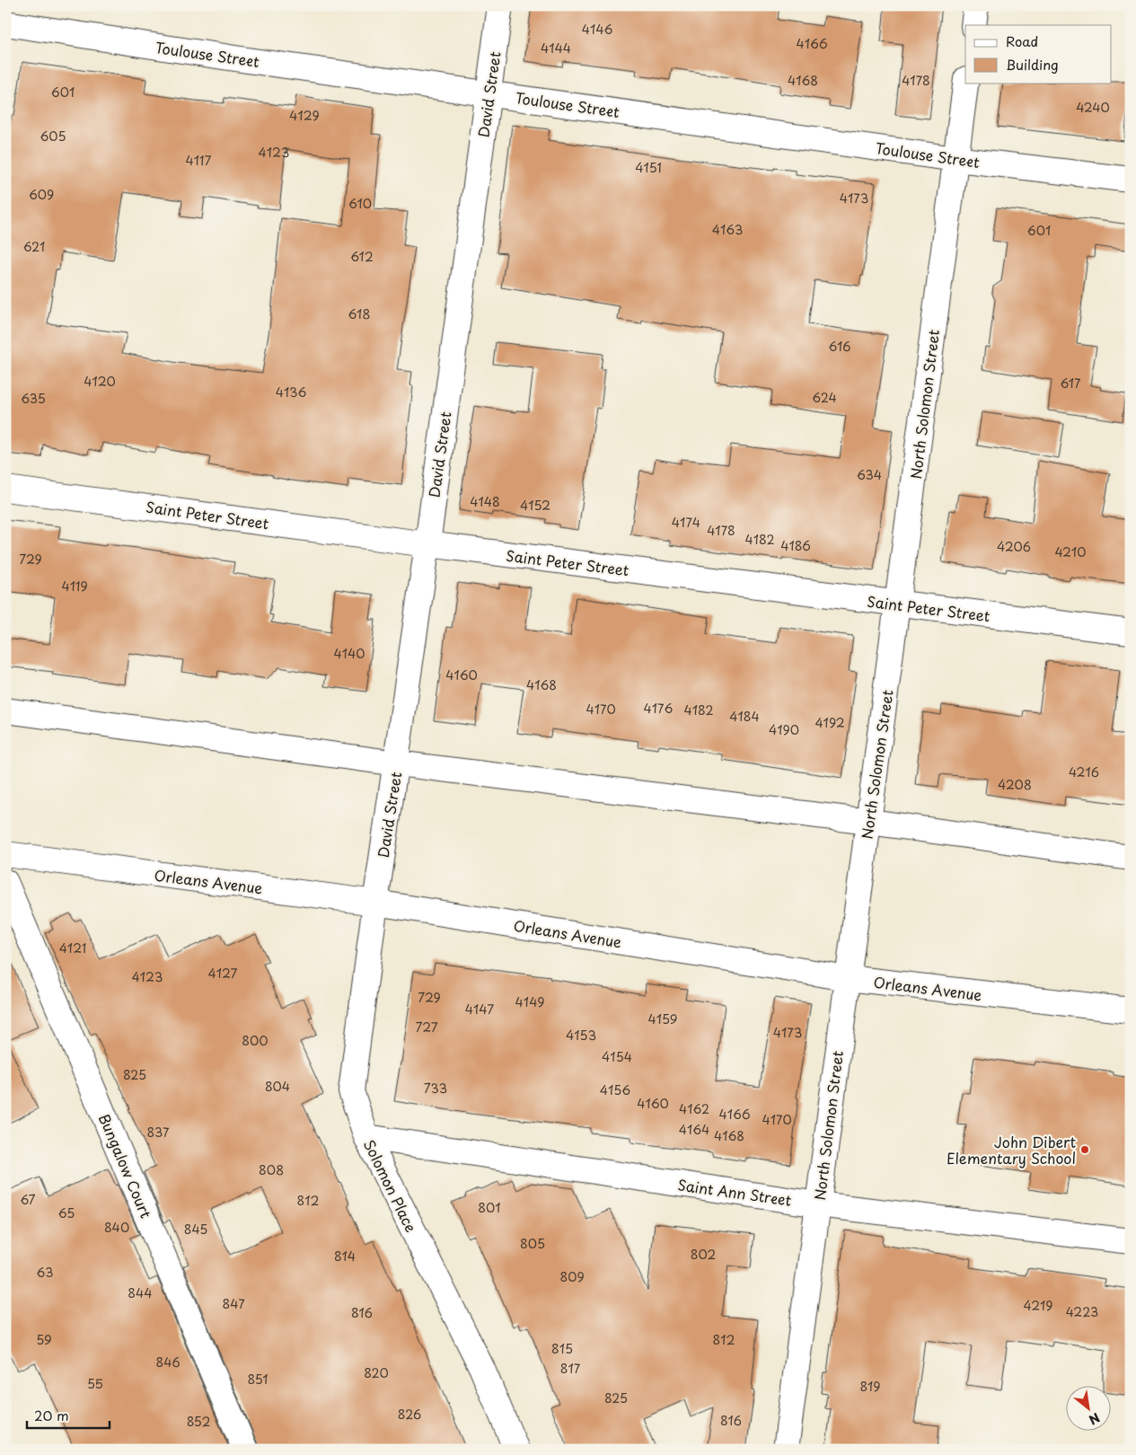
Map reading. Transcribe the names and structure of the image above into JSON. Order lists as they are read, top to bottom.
{
  "streets": {
    "street": [
      "Toulouse Street",
      "David Street",
      "North Solomon Street",
      "Saint Peter Street",
      "Orleans Avenue",
      "Bungalow Court",
      "Solomon Place",
      "Saint Ann Street"
    ]
  },
  "crossings": [
    ["Toulouse Street", "David Street"],
    ["Toulouse Street", "North Solomon Street"],
    ["David Street", "Saint Peter Street"],
    ["David Street", "Orleans Avenue"],
    ["David Street", "Solomon Place"],
    ["North Solomon Street", "Saint Peter Street"],
    ["North Solomon Street", "Orleans Avenue"],
    ["North Solomon Street", "Saint Ann Street"],
    ["Orleans Avenue", "Solomon Place"],
    ["Solomon Place", "Saint Ann Street"]
  ],
  "places": ["John Dibert Elementary School"],
  "house_numbers": [
    "4146",
    "4166",
    "4144",
    "4168",
    "4178",
    "601",
    "4240",
    "4129",
    "605",
    "4123",
    "4117",
    "4151",
    "609",
    "4173",
    "610",
    "4163",
    "601",
    "621",
    "612",
    "618",
    "616",
    "4120",
    "617",
    "4136",
    "624",
    "635",
    "634",
    "4148",
    "4152",
    "4174",
    "4178",
    "4182",
    "4186",
    "4206",
    "4210",
    "729",
    "4119",
    "4140",
    "4160",
    "4168",
    "4176",
    "4170",
    "4182",
    "4184",
    "4192",
    "4190",
    "4216",
    "4208",
    "4121",
    "4127",
    "4123",
    "729",
    "4149",
    "4147",
    "4159",
    "727",
    "4173",
    "4153",
    "800",
    "4154",
    "825",
    "804",
    "733",
    "4156",
    "4160",
    "4162",
    "4166",
    "4170",
    "4164",
    "837",
    "4168",
    "808",
    "67",
    "812",
    "801",
    "65",
    "840",
    "845",
    "805",
    "802",
    "814",
    "63",
    "809",
    "844",
    "847",
    "4219",
    "4223",
    "816",
    "59",
    "812",
    "815",
    "846",
    "817",
    "820",
    "851",
    "55",
    "819",
    "825",
    "826",
    "816",
    "852"
  ],
  "legend": ["Road", "Building"],
  "scale_bar": "20 m",
  "north": "bottom right"
}
